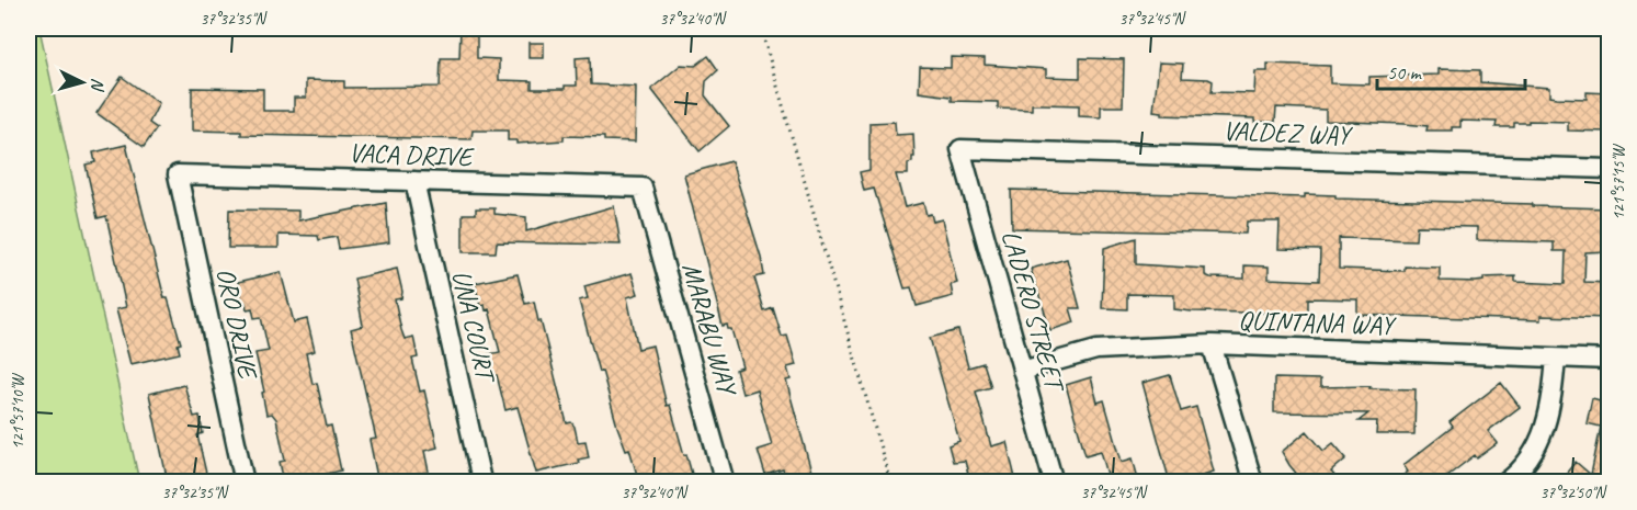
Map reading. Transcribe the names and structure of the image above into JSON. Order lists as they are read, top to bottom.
{
  "streets": {
    "street": [
      "VALDEZ WAY",
      "VACA DRIVE",
      "LADERO STREET",
      "ORO DRIVE",
      "QUINTANA WAY",
      "UNA COURT",
      "MARABU WAY"
    ]
  },
  "crossings": [
    ["VALDEZ WAY", "LADERO STREET"],
    ["VACA DRIVE", "ORO DRIVE"],
    ["VACA DRIVE", "UNA COURT"],
    ["VACA DRIVE", "MARABU WAY"],
    ["LADERO STREET", "QUINTANA WAY"]
  ],
  "scale_bar": "50 m",
  "north": "right",
  "coordinates": [
    "37°32'35\"N",
    "37°32'40\"N",
    "37°32'45\"N",
    "121°57'15\"W",
    "121°57'10\"W",
    "37°32'50\"N"
  ]
}
